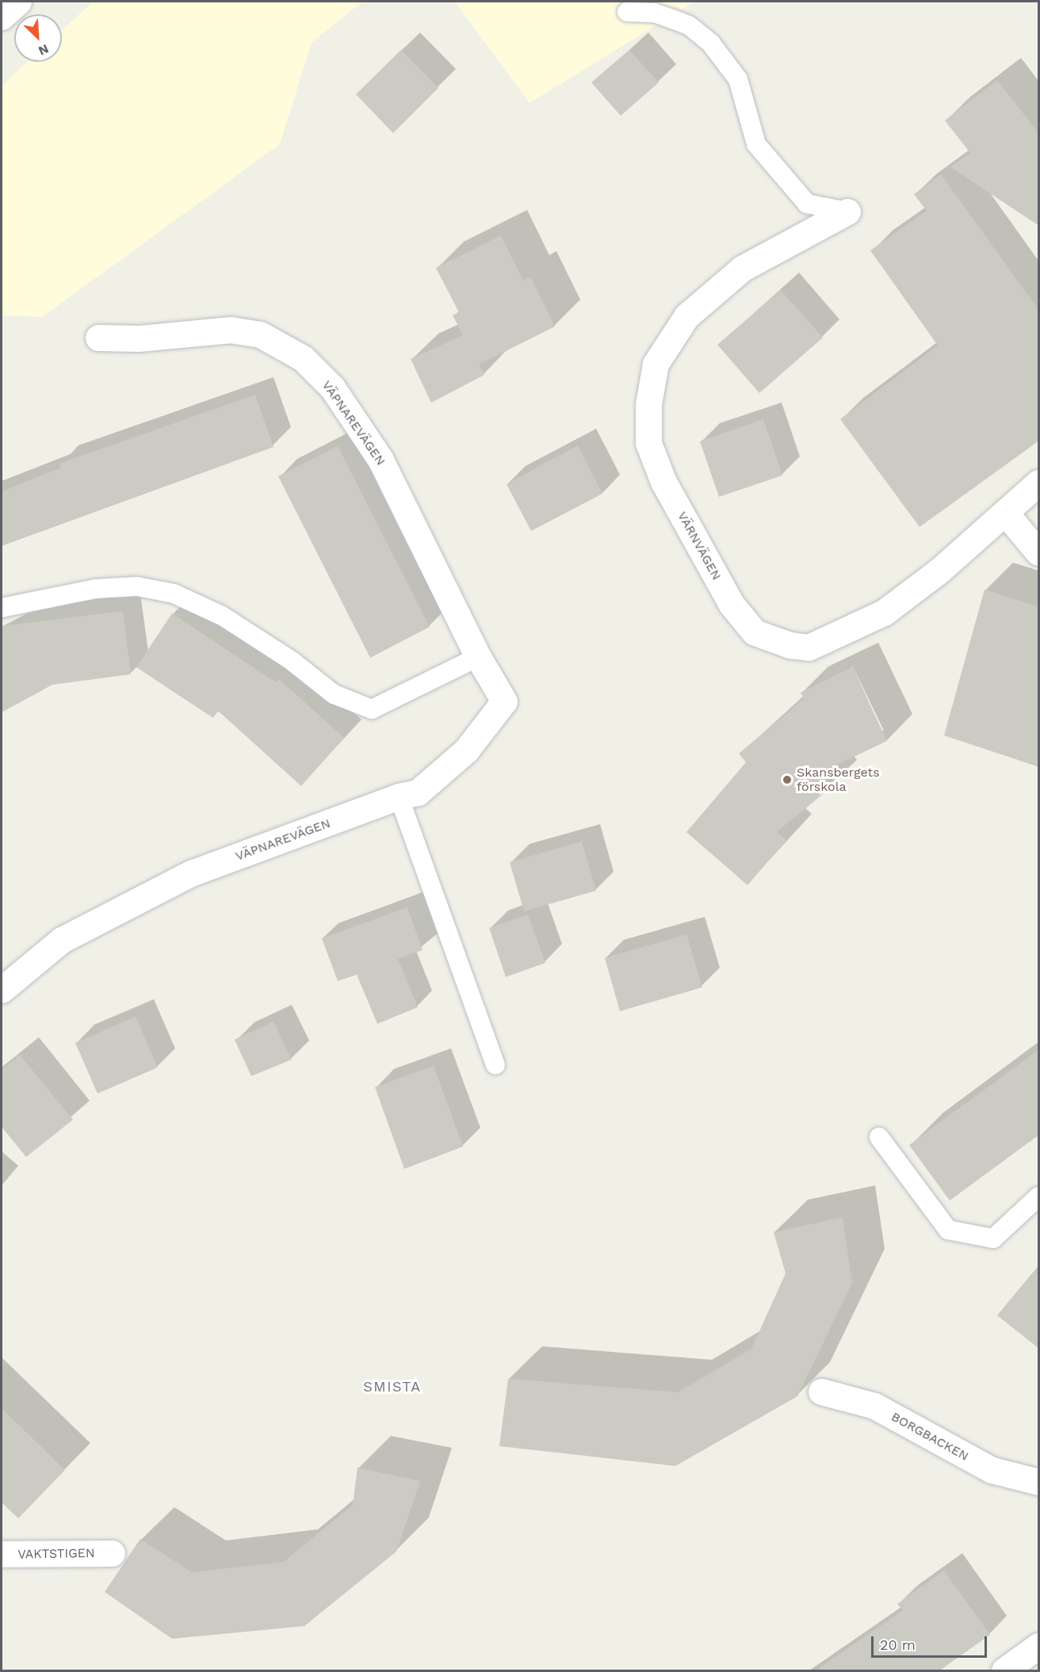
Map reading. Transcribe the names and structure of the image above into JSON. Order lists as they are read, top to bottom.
{
  "streets": {
    "street": [
      "VÄPNAREVÄGEN",
      "VÄRNVÄGEN",
      "BORGBACKEN",
      "VAKTSTIGEN"
    ]
  },
  "districts": ["SMISTA"],
  "places": ["Skansbergets förskola"],
  "scale_bar": "20 m",
  "north": "bottom right"
}
